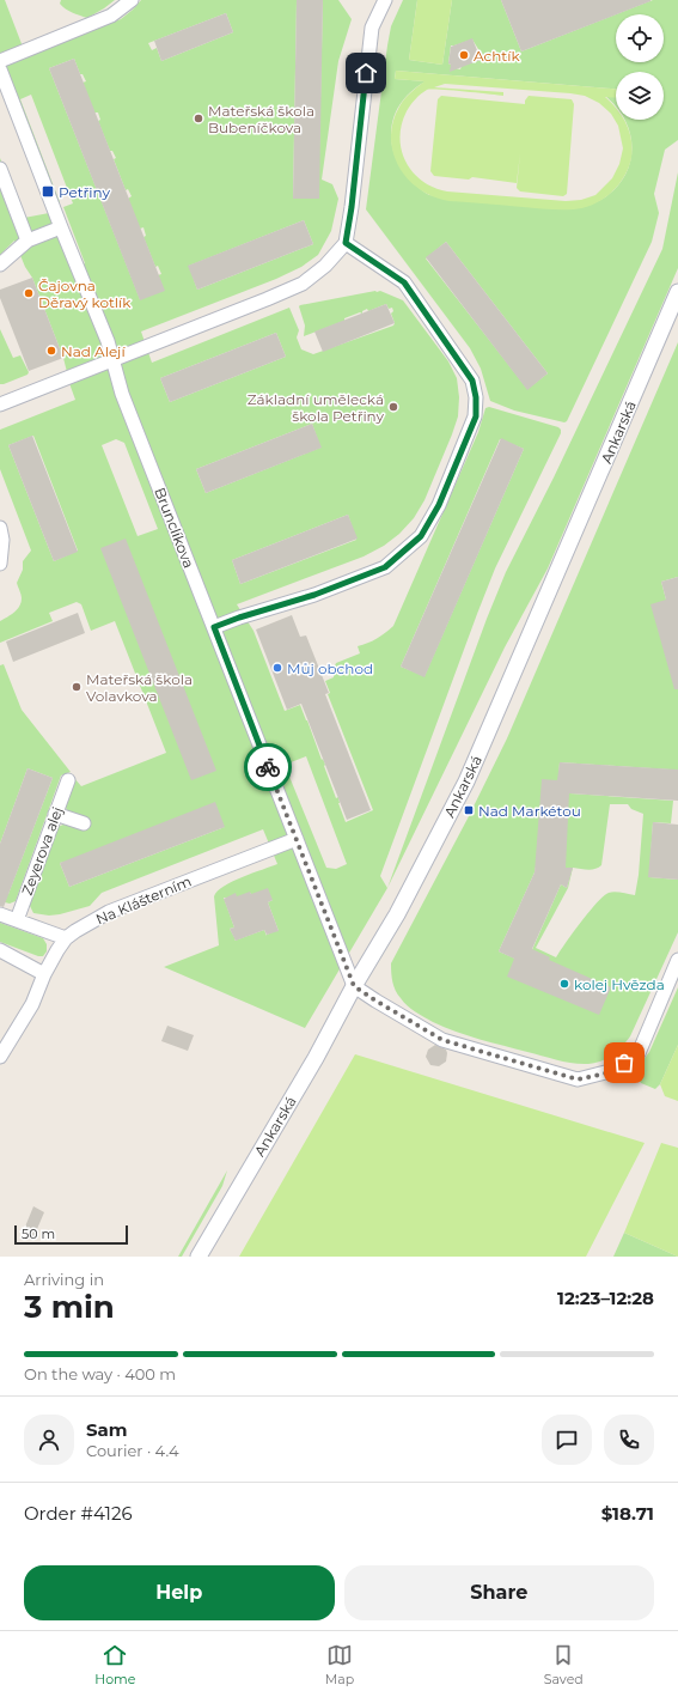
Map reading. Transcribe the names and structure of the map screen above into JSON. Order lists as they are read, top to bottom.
{
  "streets": {
    "street": [
      "Ankarská",
      "Brunclíkova",
      "Zeyerova alej",
      "Na Klášterním"
    ]
  },
  "crossings": [
    ["Ankarská", "Brunclíkova"],
    ["Brunclíkova", "Na Klášterním"]
  ],
  "places": {
    "other": [
      "Achtík",
      "Mateřská škola Bubeníčkova",
      "Čajovna Děravý kotlík",
      "Nad Alejí",
      "Základní umělecká škola Petřiny",
      "Můj obchod",
      "Mateřská škola Volavkova",
      "kolej Hvězda"
    ],
    "transit": ["Petřiny", "Nad Markétou"]
  },
  "scale_bar": "50 m",
  "page": {
    "scale": "50 m",
    "heading": ["3 min", "Arriving in", "12:23–12:28"],
    "panel": [
      "Sam",
      "Courier · 4.4",
      "Order #4126",
      "$18.71"
    ],
    "bar": "On the way · 400 m",
    "buttons": ["Help", "Share"],
    "tabs": ["Home", "Map", "Saved"]
  }
}
